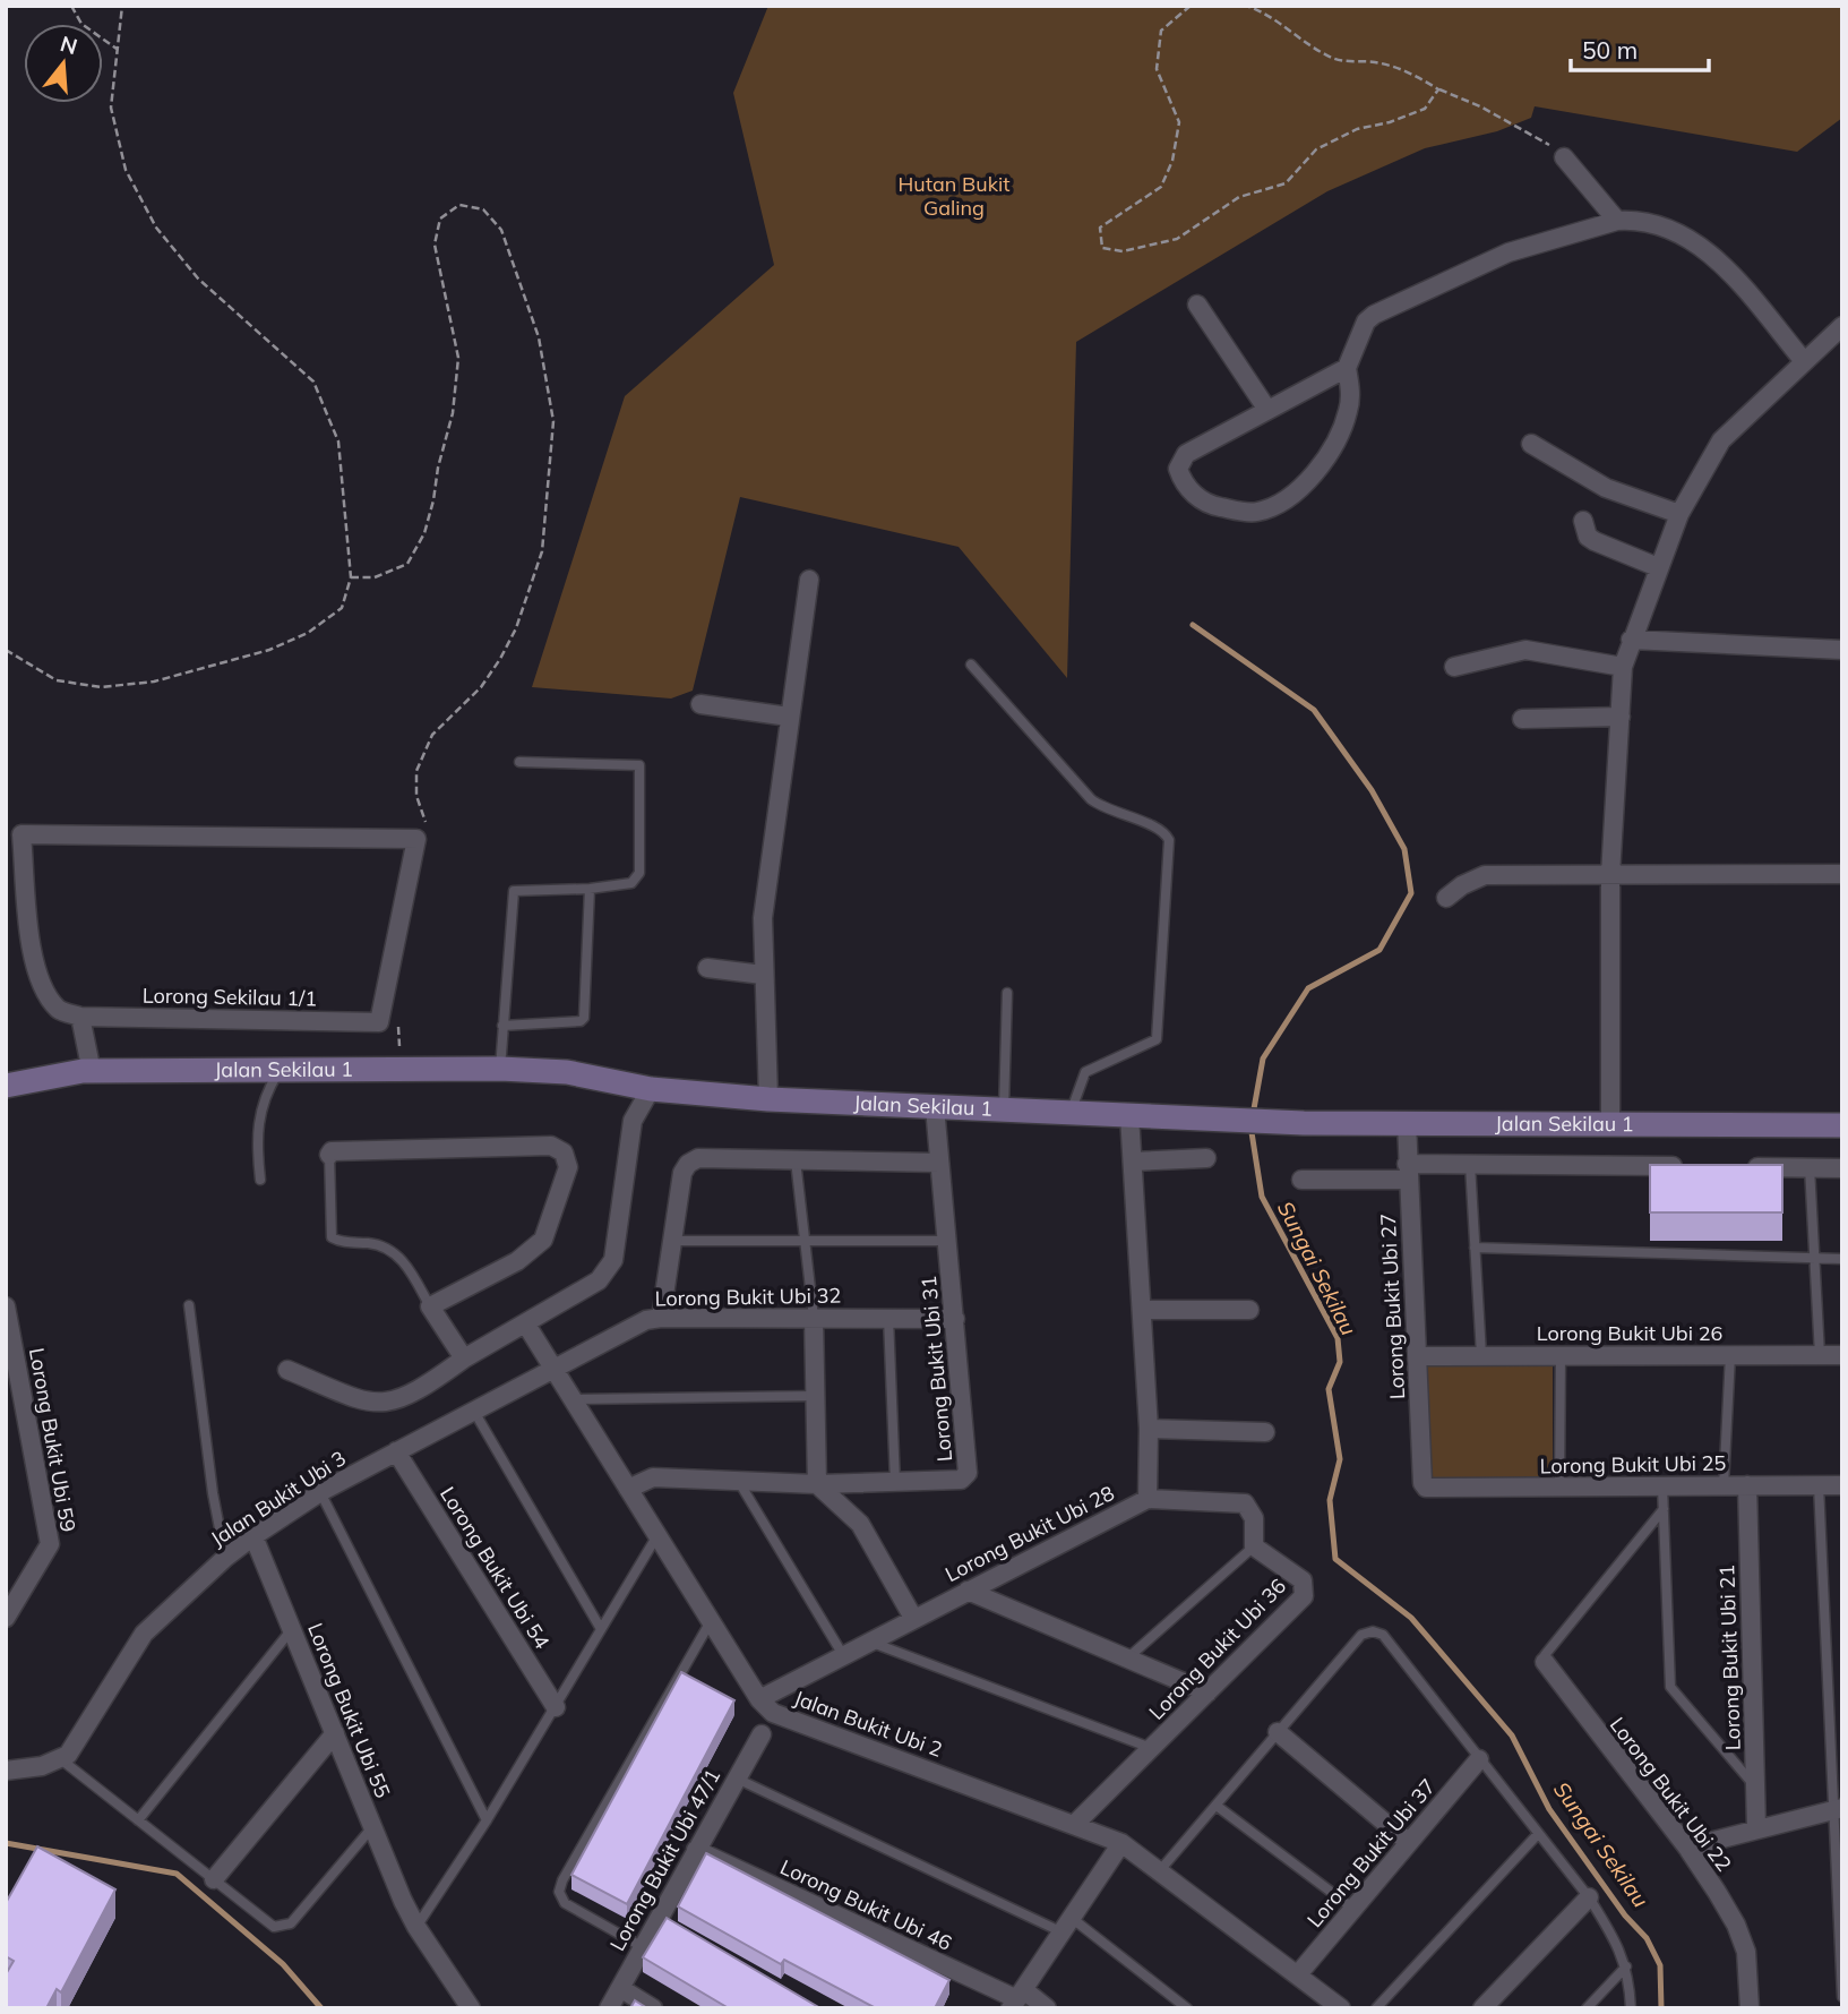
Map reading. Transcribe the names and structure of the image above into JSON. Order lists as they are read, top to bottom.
{
  "streets": {
    "street": [
      "Lorong Sekilau 1/1",
      "Jalan Sekilau 1",
      "Lorong Bukit Ubi 32",
      "Lorong Bukit Ubi 27",
      "Lorong Bukit Ubi 26",
      "Lorong Bukit Ubi 31",
      "Lorong Bukit Ubi 59",
      "Lorong Bukit Ubi 25",
      "Jalan Bukit Ubi 3",
      "Lorong Bukit Ubi 28",
      "Lorong Bukit Ubi 54",
      "Lorong Bukit Ubi 36",
      "Lorong Bukit Ubi 21",
      "Lorong Bukit Ubi 55",
      "Jalan Bukit Ubi 2",
      "Lorong Bukit Ubi 22",
      "Lorong Bukit Ubi 37",
      "Lorong Bukit Ubi 47/1",
      "Lorong Bukit Ubi 46"
    ]
  },
  "crossings": [
    ["Jalan Sekilau 1", "Lorong Bukit Ubi 27"],
    ["Jalan Sekilau 1", "Lorong Bukit Ubi 31"],
    ["Jalan Sekilau 1", "Lorong Bukit Ubi 28"],
    ["Lorong Bukit Ubi 32", "Lorong Bukit Ubi 31"],
    ["Lorong Bukit Ubi 32", "Jalan Bukit Ubi 3"],
    ["Lorong Bukit Ubi 32", "Jalan Bukit Ubi 2"],
    ["Lorong Bukit Ubi 27", "Lorong Bukit Ubi 26"],
    ["Lorong Bukit Ubi 27", "Lorong Bukit Ubi 25"],
    ["Lorong Bukit Ubi 31", "Jalan Bukit Ubi 2"],
    ["Lorong Bukit Ubi 25", "Lorong Bukit Ubi 21"],
    ["Jalan Bukit Ubi 3", "Lorong Bukit Ubi 54"],
    ["Jalan Bukit Ubi 3", "Lorong Bukit Ubi 55"],
    ["Jalan Bukit Ubi 3", "Jalan Bukit Ubi 2"],
    ["Lorong Bukit Ubi 28", "Jalan Bukit Ubi 2"],
    ["Lorong Bukit Ubi 36", "Jalan Bukit Ubi 2"],
    ["Jalan Bukit Ubi 2", "Lorong Bukit Ubi 37"],
    ["Lorong Bukit Ubi 47/1", "Lorong Bukit Ubi 46"]
  ],
  "water": ["Sungai Sekilau"],
  "parks": ["Hutan Bukit Galing"],
  "scale_bar": "50 m",
  "north": "top"
}
